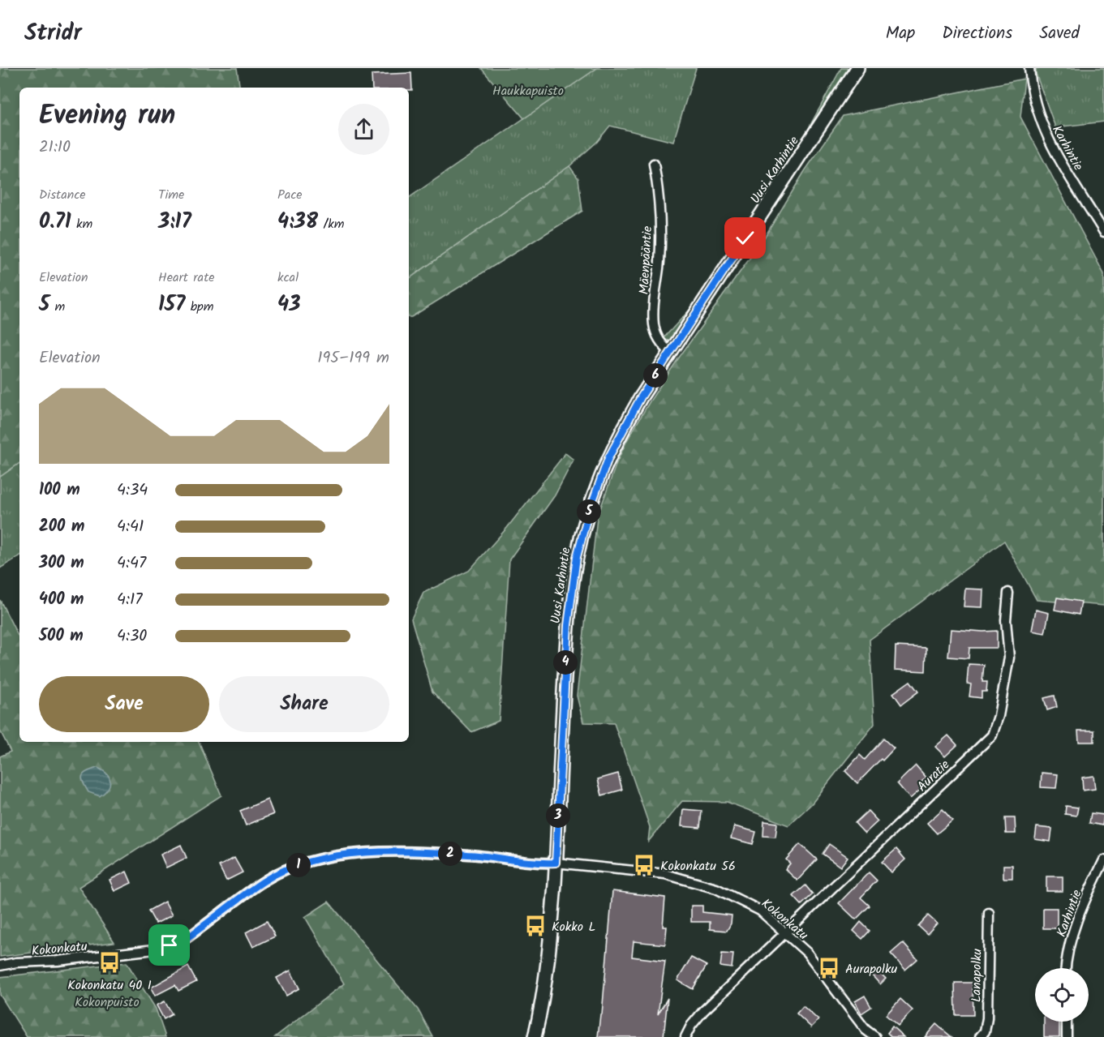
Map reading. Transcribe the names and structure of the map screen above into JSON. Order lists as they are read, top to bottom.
{
  "streets": {
    "street": [
      "Karhintie",
      "Uusi Karhintie",
      "Mäenpääntie",
      "Auratie",
      "Kokonkatu",
      "Lanapolku"
    ]
  },
  "crossings": [
    ["Uusi Karhintie", "Mäenpääntie"],
    ["Uusi Karhintie", "Kokonkatu"],
    ["Auratie", "Kokonkatu"]
  ],
  "parks": ["Haukkapuisto", "Kokonpuisto"],
  "places": {
    "bus stop": [
      "Kokonkatu 56",
      "Kokko L",
      "Kokonkatu 40 I",
      "Aurapolku"
    ]
  },
  "page": {
    "header": "Stridr",
    "nav": ["Map", "Directions", "Saved"],
    "heading": ["Evening run", "21:10"],
    "stats": [
      ["Distance", "0.71 km"],
      ["Time", "3:17"],
      ["Pace", "4:38 /km"],
      ["Elevation", "5 m"],
      ["Heart rate", "157 bpm"],
      ["kcal", "43"]
    ],
    "chart": ["Elevation", "195–199 m"],
    "pins": [
      "6",
      "5",
      "4",
      "3",
      "2",
      "1"
    ],
    "list": [
      {
        "name": "100 m",
        "note": "4:34"
      },
      {
        "name": "200 m",
        "note": "4:41"
      },
      {
        "name": "300 m",
        "note": "4:47"
      },
      {
        "name": "400 m",
        "note": "4:17"
      },
      {
        "name": "500 m",
        "note": "4:30"
      }
    ],
    "buttons": ["Save", "Share"]
  }
}
